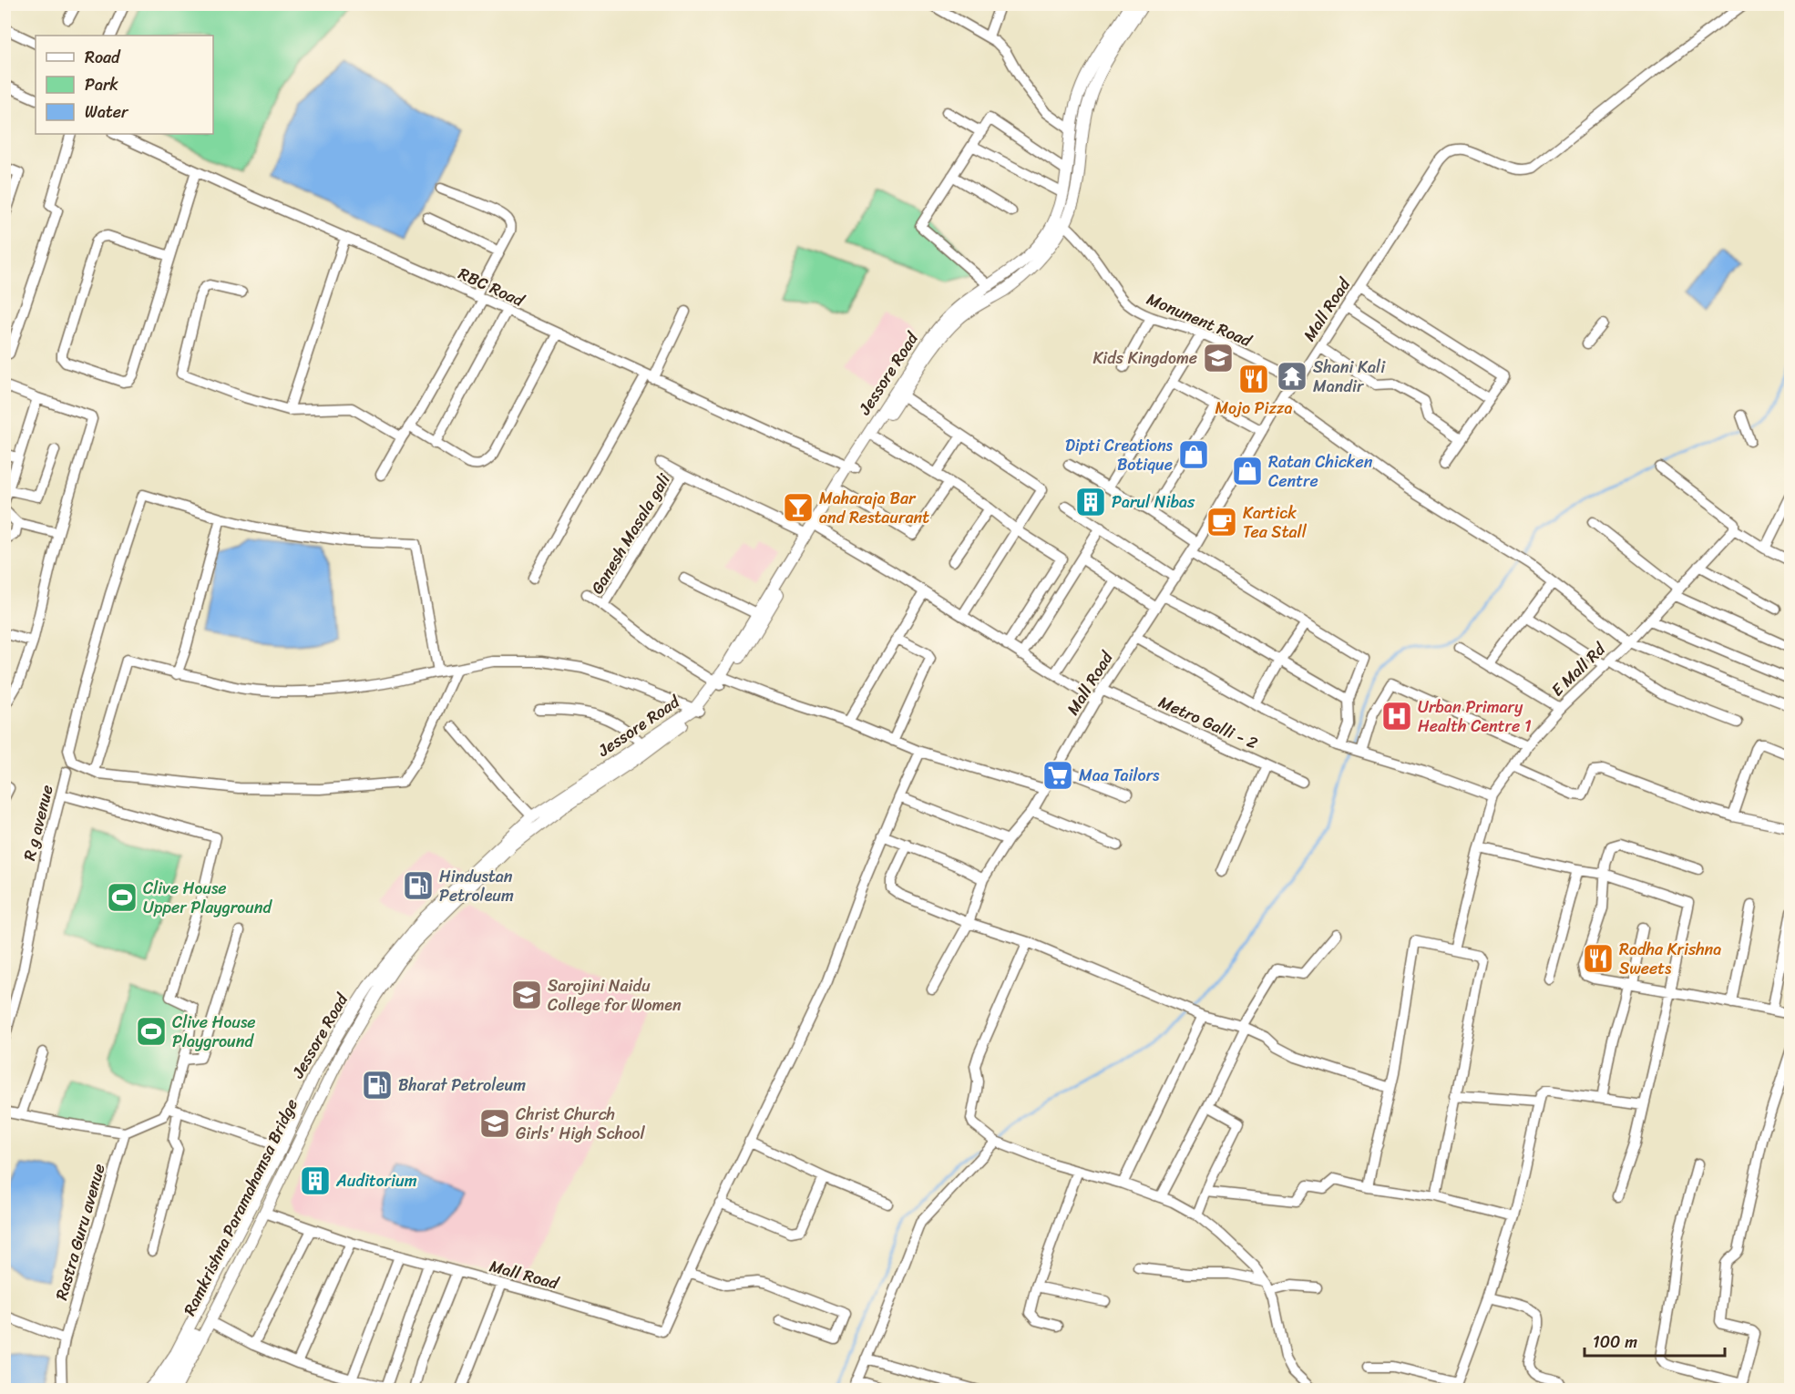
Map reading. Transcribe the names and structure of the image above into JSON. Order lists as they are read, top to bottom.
{
  "streets": {
    "main road": ["Jessore Road", "Ramkrishna Paramahamsa Bridge"],
    "street": [
      "RBC Road",
      "Mall Road",
      "Monunent Road",
      "Ganesh Masala gali",
      "E Mall Rd",
      "Metro Galli - 2",
      "R g avenue",
      "Rastra Guru avenue"
    ]
  },
  "crossings": [
    ["RBC Road", "Jessore Road"],
    ["Mall Road", "Monunent Road"],
    ["Mall Road", "Jessore Road"],
    ["Mall Road", "Metro Galli - 2"],
    ["Monunent Road", "Jessore Road"],
    ["Jessore Road", "Ganesh Masala gali"],
    ["Jessore Road", "Ramkrishna Paramahamsa Bridge"]
  ],
  "places": {
    "school or university": ["Kids Kingdome", "Sarojini Naidu College for Women", "Christ Church Girls' High School"],
    "temple": ["Shani Kali Mandir"],
    "restaurant": ["Mojo Pizza", "Radha Krishna Sweets"],
    "shop": ["Dipti Creations Botique", "Ratan Chicken Centre"],
    "building": ["Parul Nibas", "Auditorium"],
    "bar": ["Maharaja Bar and Restaurant"],
    "cafe": ["Kartick Tea Stall"],
    "hospital": ["Urban Primary Health Centre 1"],
    "supermarket": ["Maa Tailors"],
    "fuel station": ["Hindustan Petroleum", "Bharat Petroleum"],
    "sports": ["Clive House Upper Playground", "Clive House Playground"]
  },
  "legend": ["Road", "Park", "Water"],
  "scale_bar": "100 m"
}
